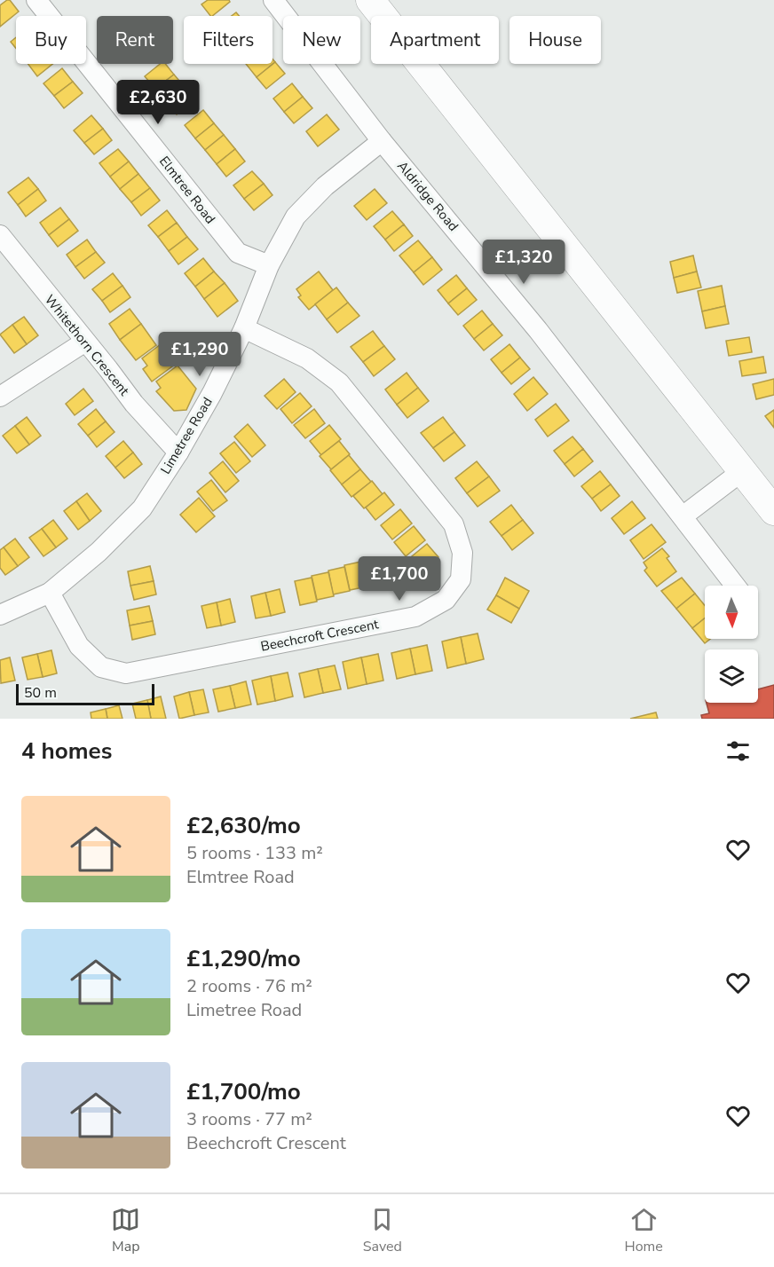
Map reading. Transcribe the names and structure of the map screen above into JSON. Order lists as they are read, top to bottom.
{
  "streets": {
    "street": [
      "Elmtree Road",
      "Aldridge Road",
      "Whitethorn Crescent",
      "Limetree Road",
      "Beechcroft Crescent"
    ]
  },
  "crossings": [
    ["Elmtree Road", "Limetree Road"],
    ["Aldridge Road", "Limetree Road"],
    ["Whitethorn Crescent", "Limetree Road"],
    ["Limetree Road", "Beechcroft Crescent"]
  ],
  "scale_bar": "50 m",
  "north": "bottom",
  "page": {
    "chip": [
      "Buy",
      "Rent",
      "Filters",
      "New",
      "Apartment",
      "House"
    ],
    "price": [
      "£2,630",
      "£1,320",
      "£1,290",
      "£1,700"
    ],
    "scale": "50 m",
    "heading": "4 homes",
    "list": [
      {
        "name": "£2,630/mo",
        "note": "5 rooms · 133 m² · Elmtree Road"
      },
      {
        "name": "£1,290/mo",
        "note": "2 rooms · 76 m² · Limetree Road"
      },
      {
        "name": "£1,700/mo",
        "note": "3 rooms · 77 m² · Beechcroft Crescent"
      }
    ],
    "tabs": ["Map", "Saved", "Home"]
  }
}
